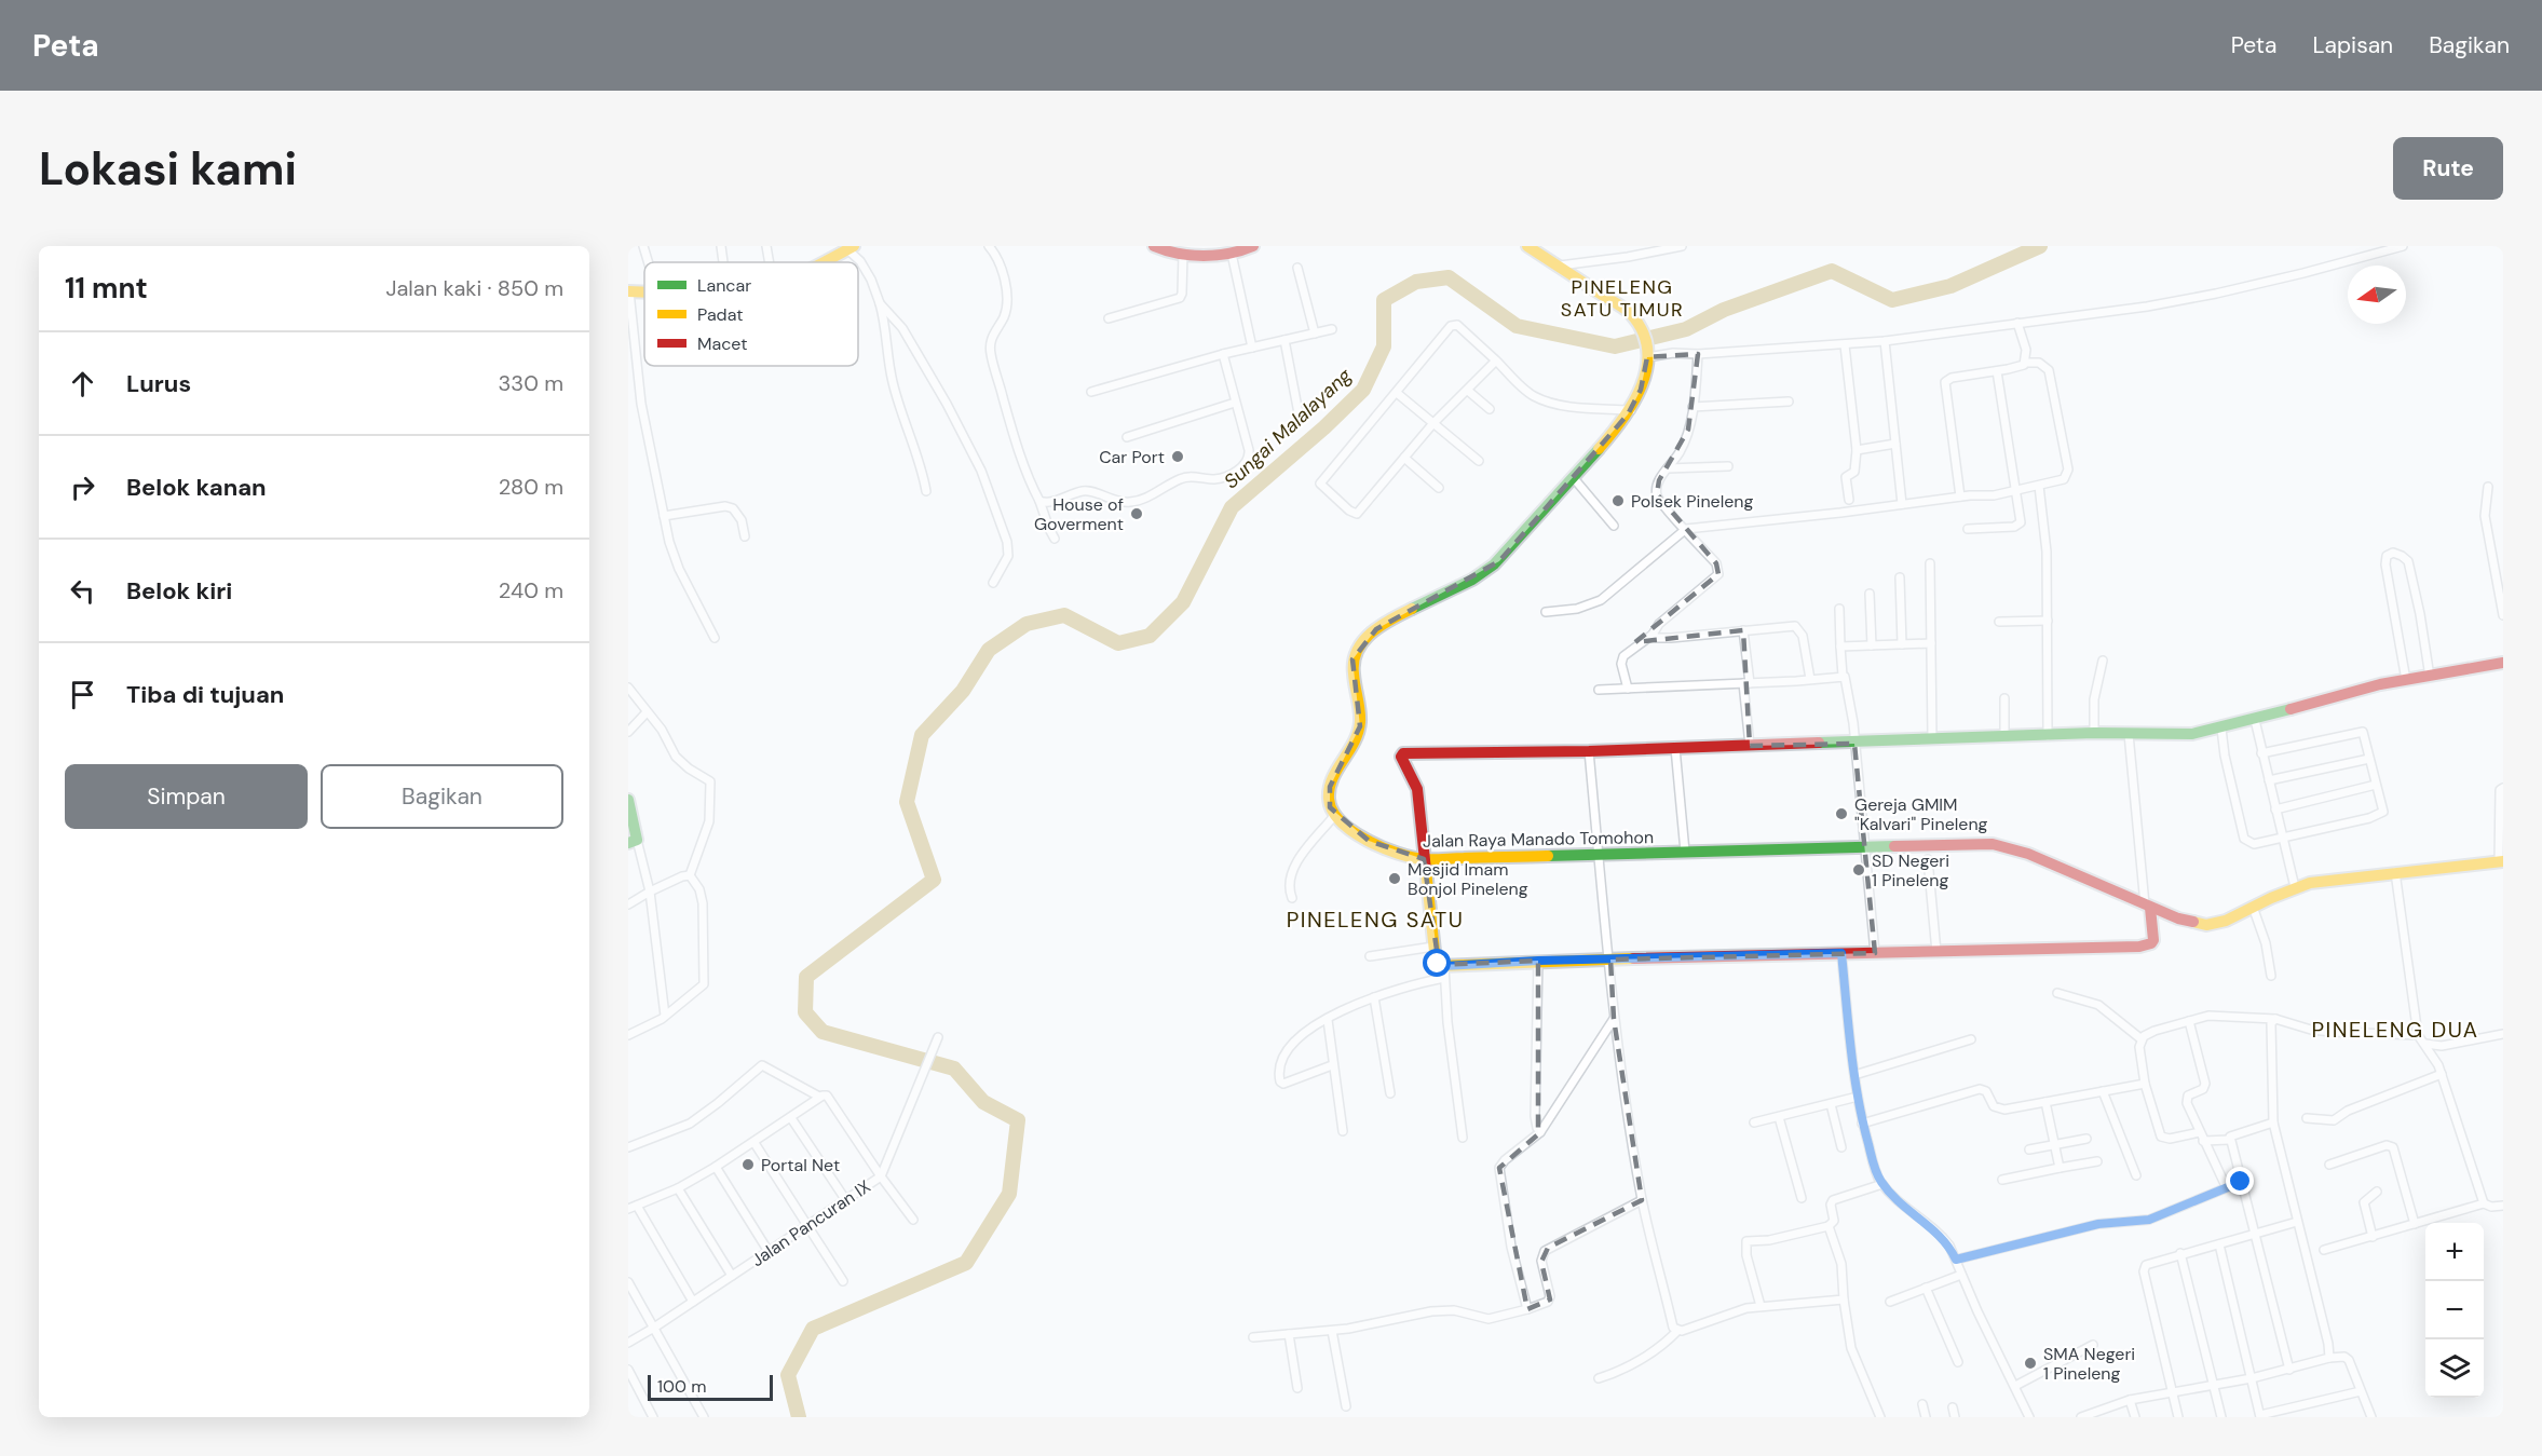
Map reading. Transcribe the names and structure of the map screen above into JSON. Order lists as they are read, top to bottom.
{
  "streets": {
    "main road": ["Jalan Raya Manado Tomohon"],
    "street": ["Jalan Pancuran IX"]
  },
  "districts": ["PINELENG SATU TIMUR", "PINELENG SATU", "PINELENG DUA"],
  "water": ["Sungai Malalayang"],
  "places": [
    "Car Port",
    "Polsek Pineleng",
    "House of Goverment",
    "Gereja GMIM \"Kalvari\" Pineleng",
    "SD Negeri 1 Pineleng",
    "Mesjid Imam Bonjol Pineleng",
    "Portal Net",
    "SMA Negeri 1 Pineleng"
  ],
  "legend": ["Lancar", "Padat", "Macet"],
  "scale_bar": "100 m",
  "north": "left",
  "page": {
    "header": "Peta",
    "nav": ["Peta", "Lapisan", "Bagikan"],
    "buttons": [
      "Rute",
      ["Simpan", "Bagikan"]
    ],
    "title": "Lokasi kami",
    "heading": ["11 mnt", "Jalan kaki · 850 m"],
    "list": [
      ["Lurus", "330 m"],
      ["Belok kanan", "280 m"],
      ["Belok kiri", "240 m"],
      "Tiba di tujuan"
    ],
    "map_buttons": ["+", "−"],
    "scale": "100 m"
  }
}
